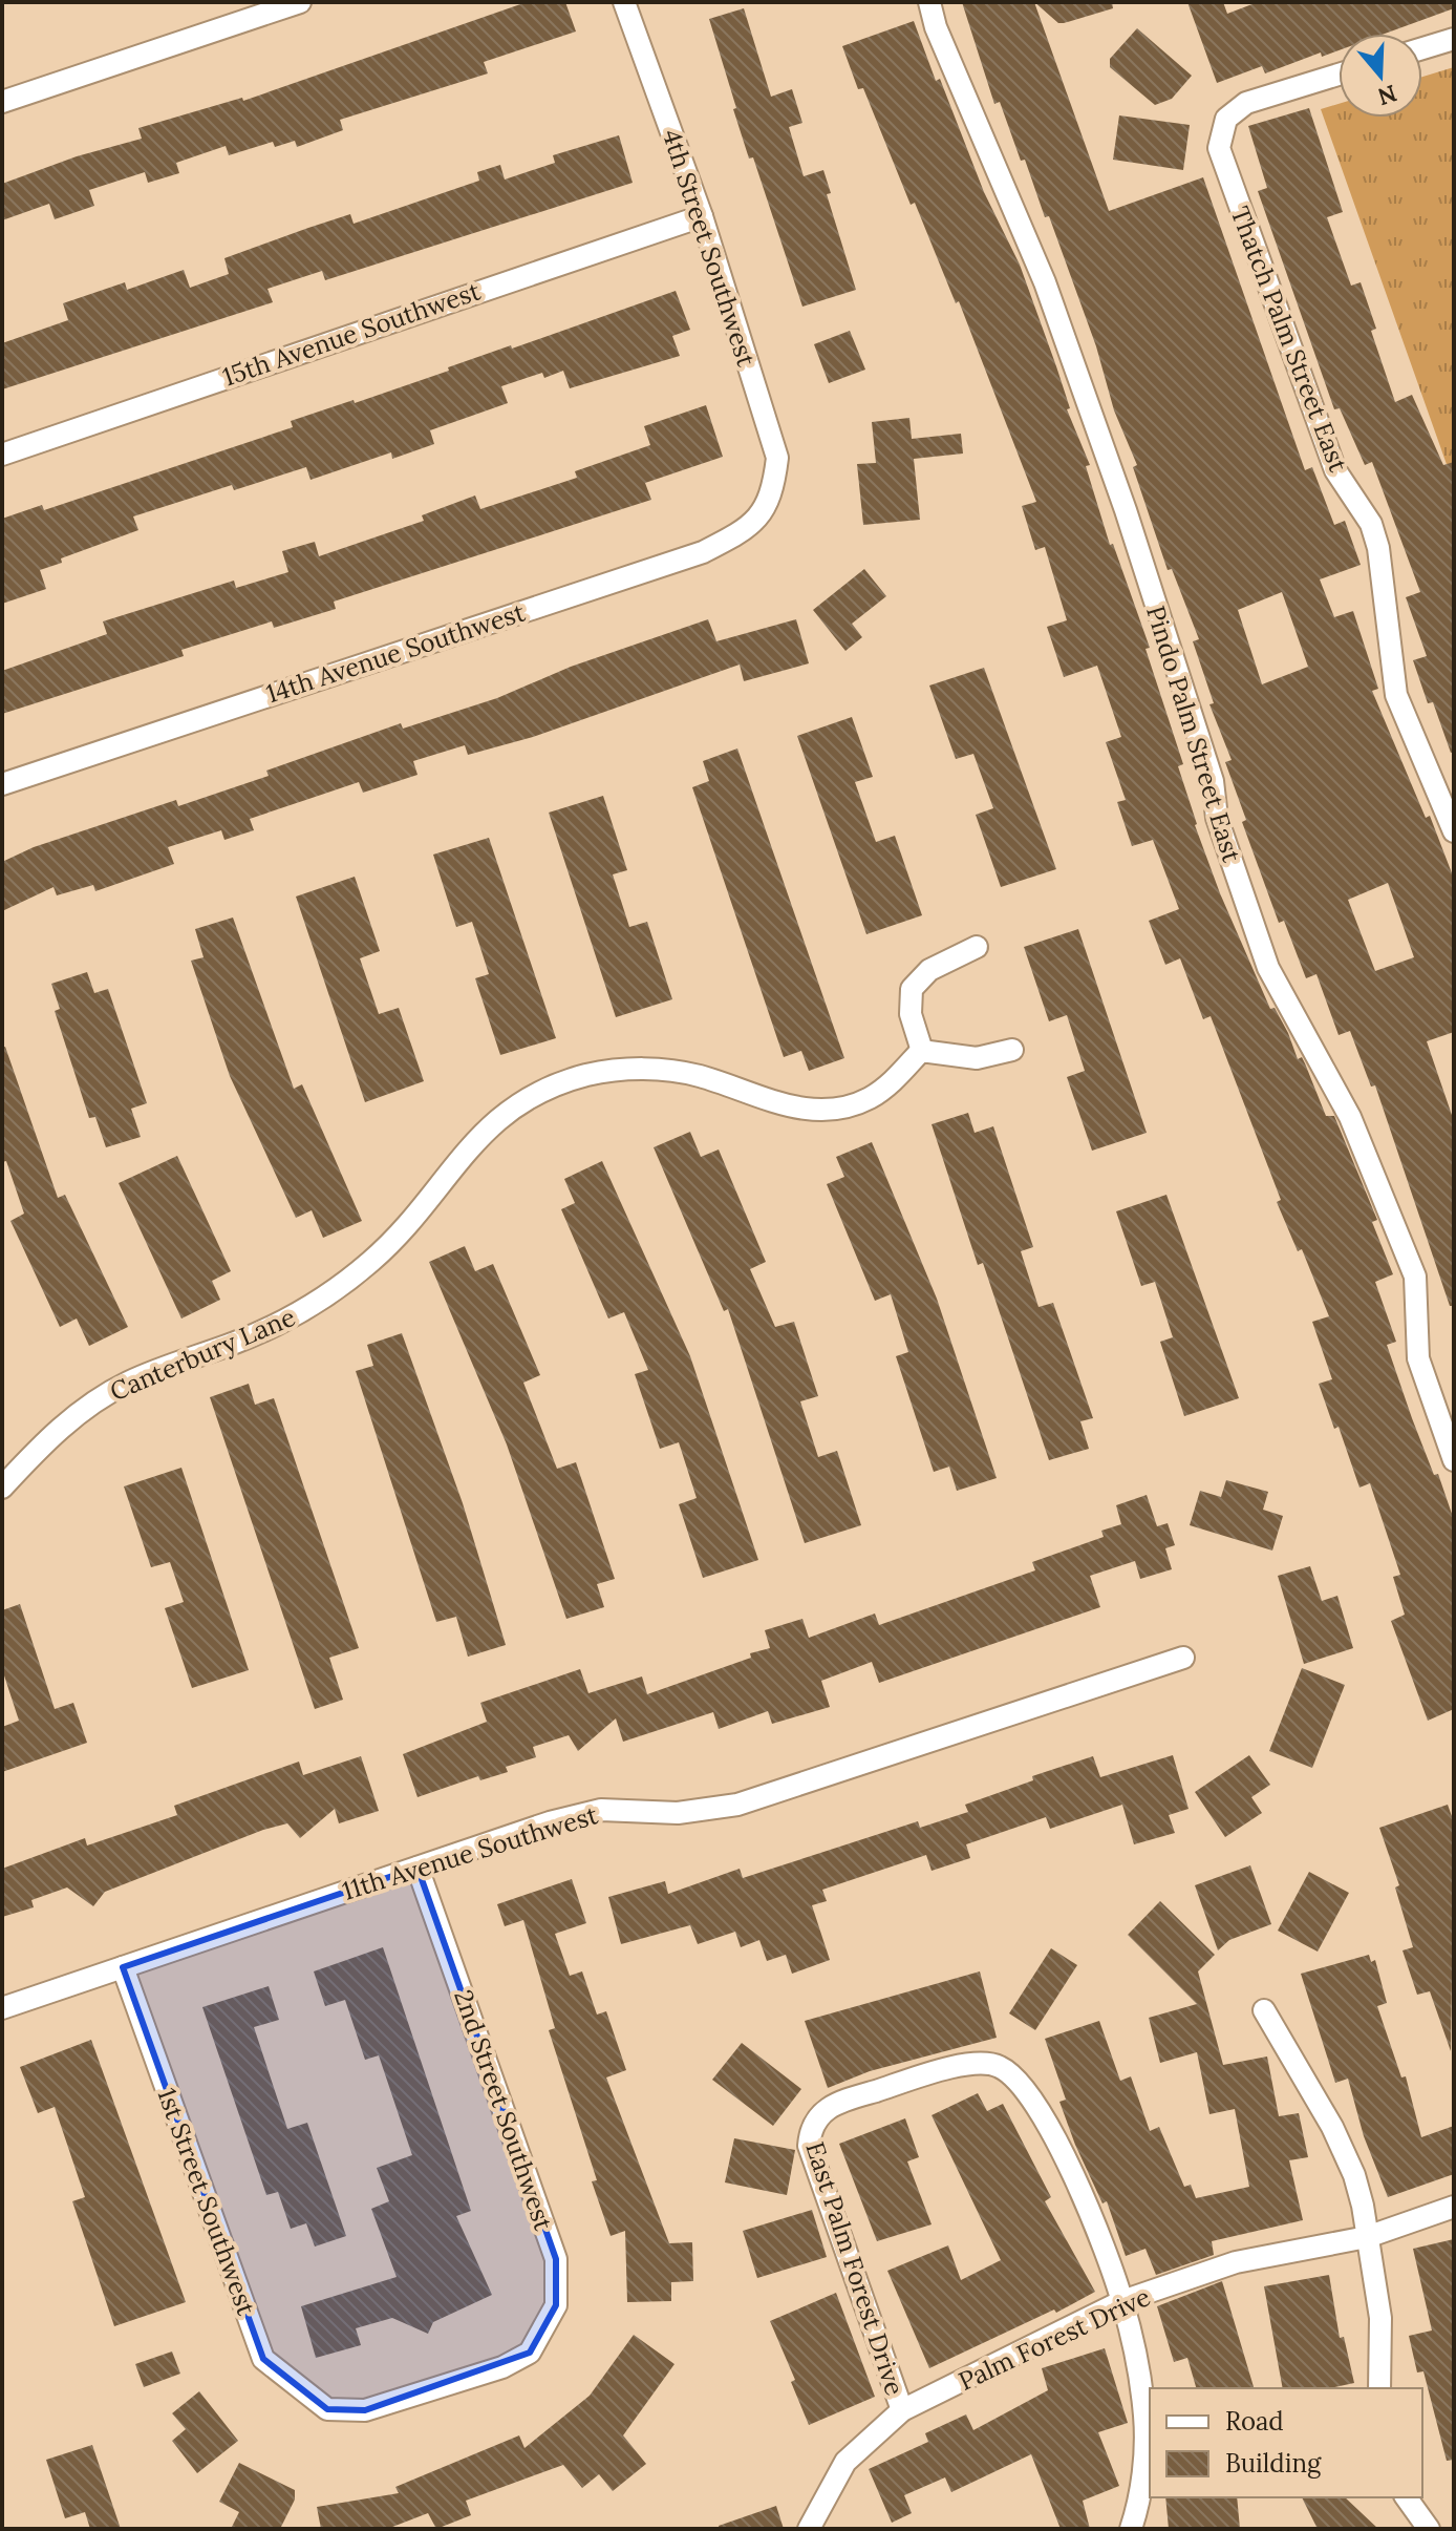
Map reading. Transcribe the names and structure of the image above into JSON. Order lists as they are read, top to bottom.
{
  "streets": {
    "street": [
      "4th Street Southwest",
      "15th Avenue Southwest",
      "Thatch Palm Street East",
      "14th Avenue Southwest",
      "Pindo Palm Street East",
      "Canterbury Lane",
      "11th Avenue Southwest",
      "2nd Street Southwest",
      "1st Street Southwest",
      "East Palm Forest Drive",
      "Palm Forest Drive"
    ]
  },
  "crossings": [
    ["4th Street Southwest", "15th Avenue Southwest"],
    ["4th Street Southwest", "14th Avenue Southwest"],
    ["11th Avenue Southwest", "2nd Street Southwest"],
    ["11th Avenue Southwest", "1st Street Southwest"],
    ["2nd Street Southwest", "1st Street Southwest"],
    ["East Palm Forest Drive", "Palm Forest Drive"]
  ],
  "legend": ["Road", "Building"],
  "north": "bottom"
}
